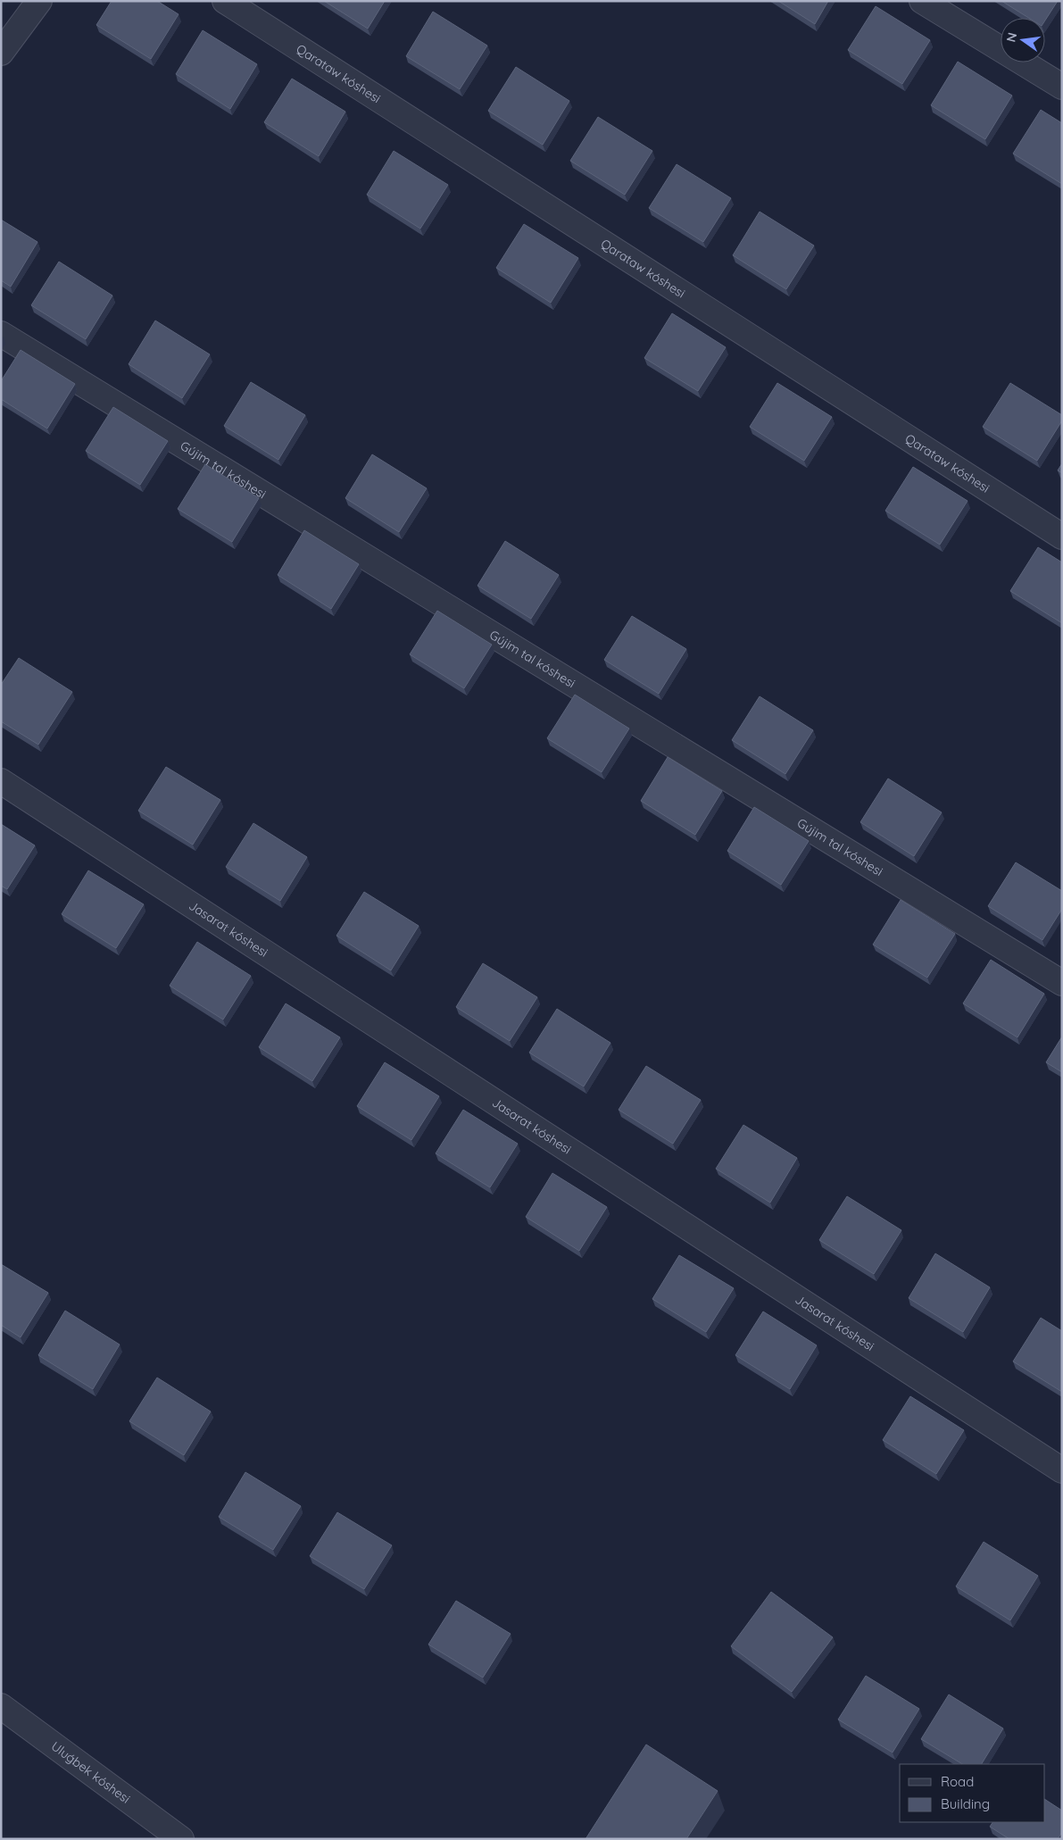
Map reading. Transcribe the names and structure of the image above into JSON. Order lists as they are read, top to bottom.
{
  "streets": {
    "street": [
      "Qarataw kóshesi",
      "Gújim tal kóshesi",
      "Jasarat kóshesi",
      "Uluǵbek kóshesi"
    ]
  },
  "legend": ["Road", "Building"],
  "north": "left"
}
